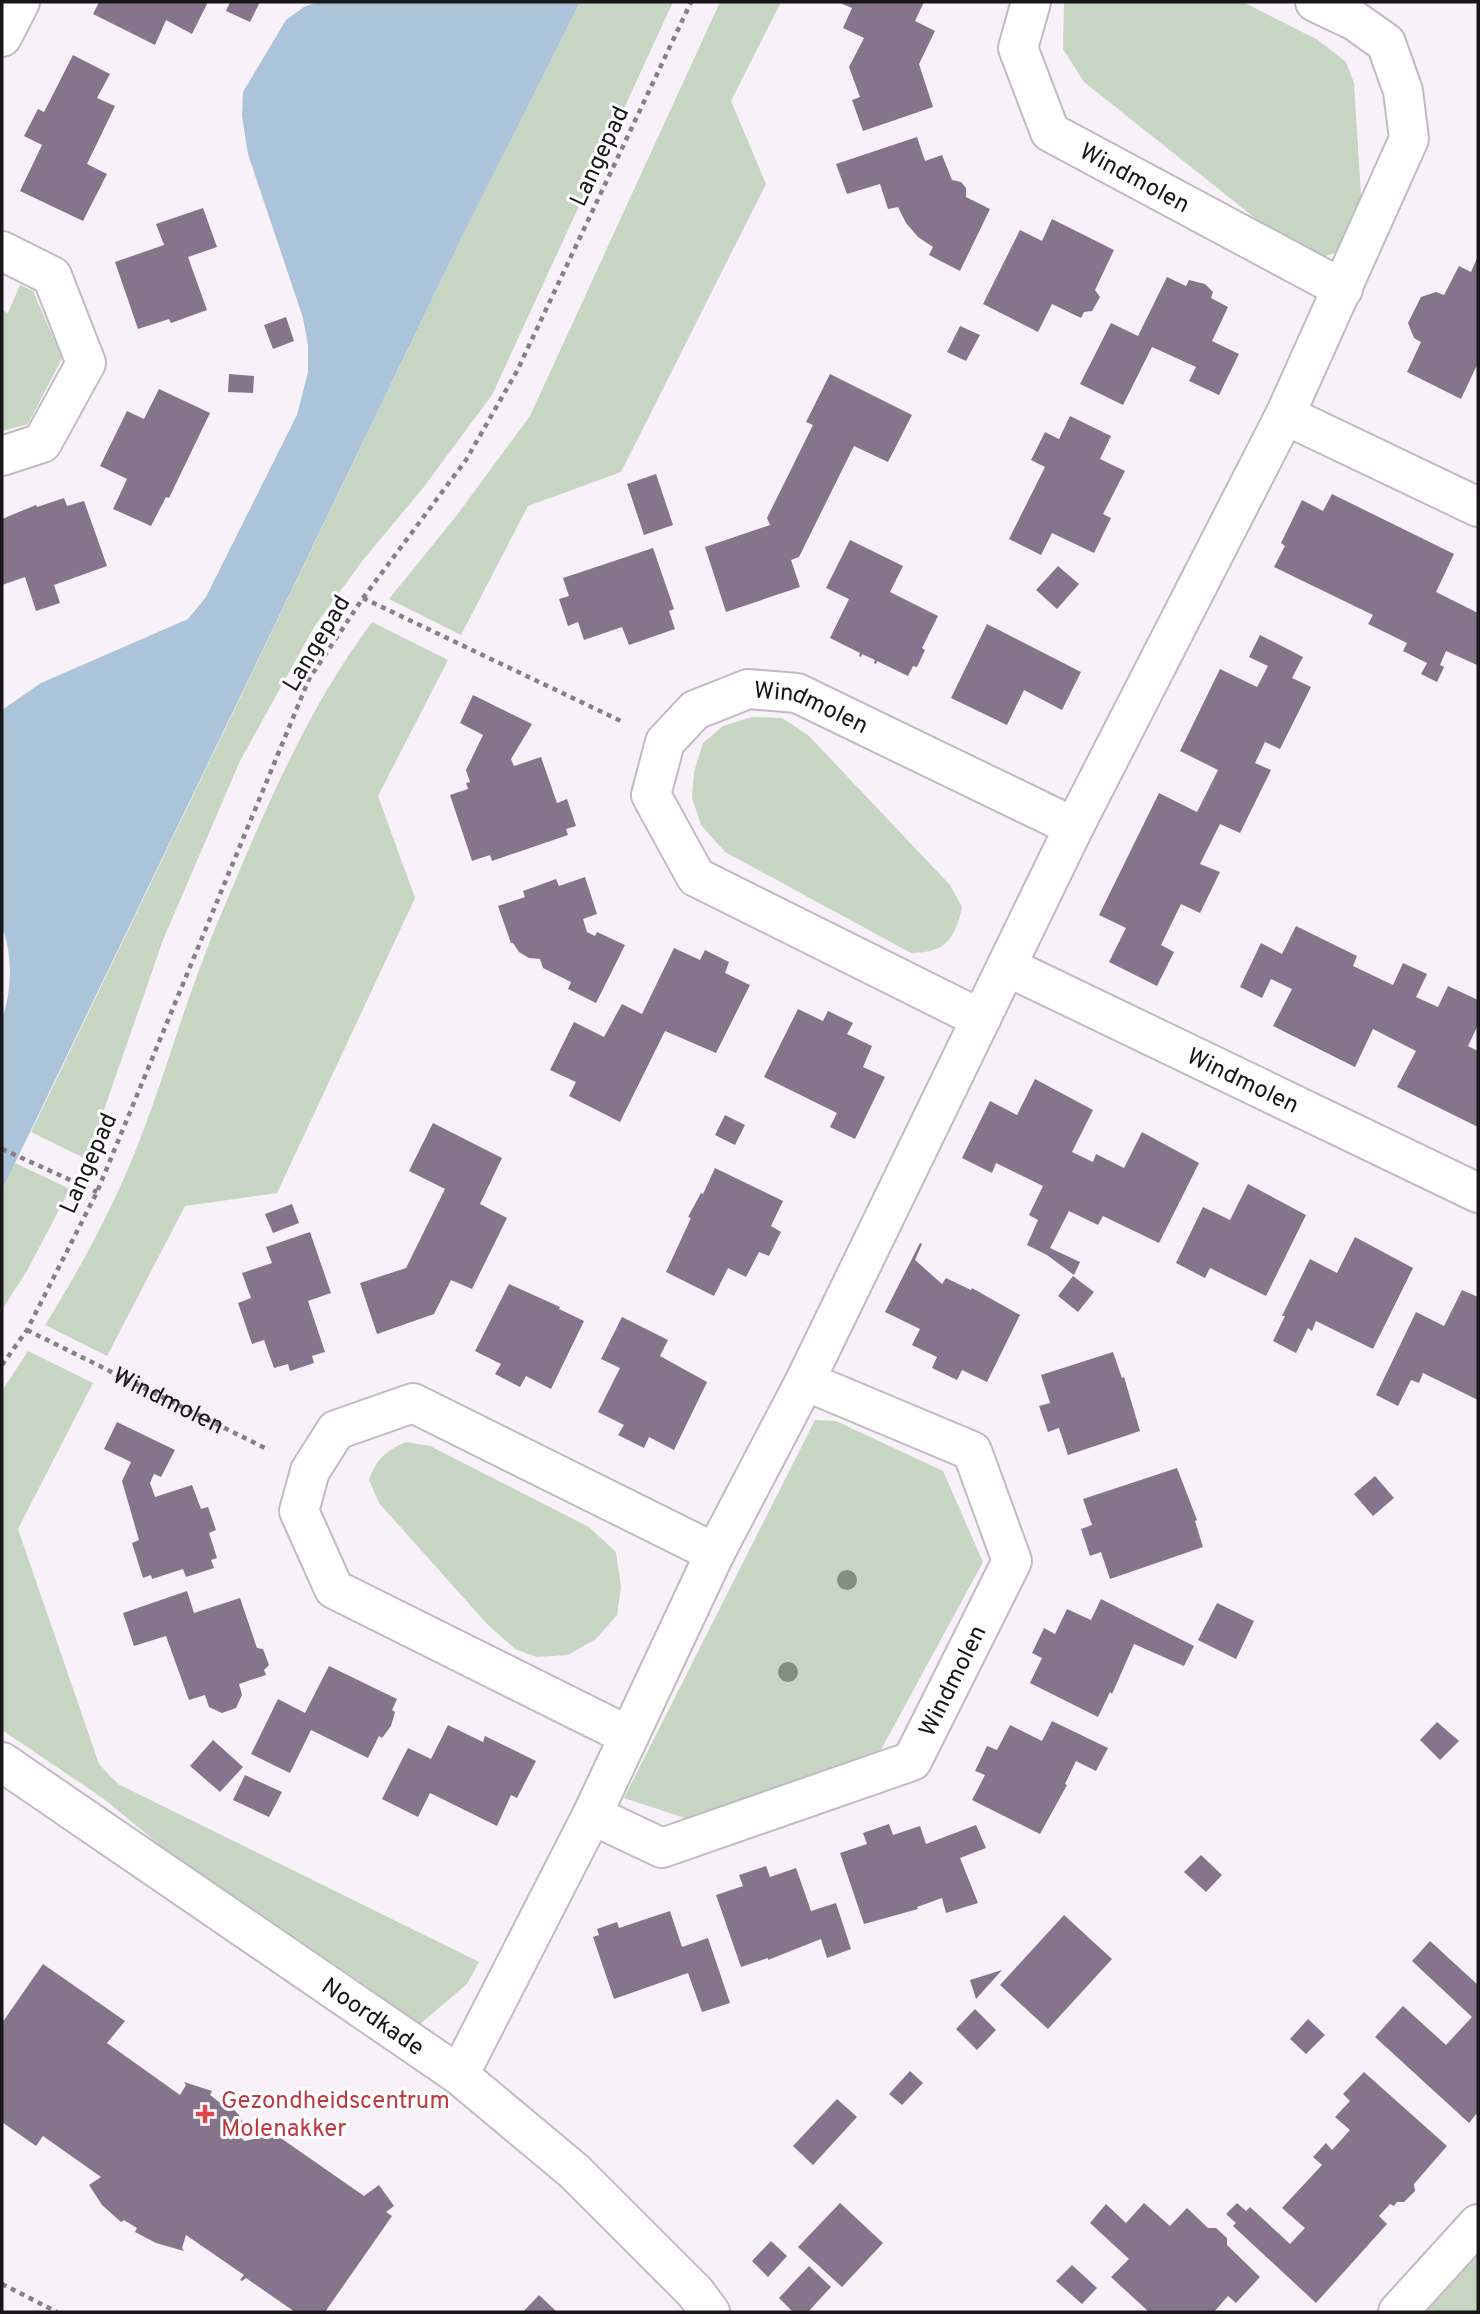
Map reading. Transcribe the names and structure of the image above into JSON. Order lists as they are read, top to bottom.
{
  "streets": {
    "street": ["Windmolen", "Noordkade"],
    "path": ["Langepad"]
  },
  "crossings": [
    ["Langepad", "Windmolen"]
  ],
  "places": {
    "health": ["Gezondheidscentrum Molenakker"]
  }
}
